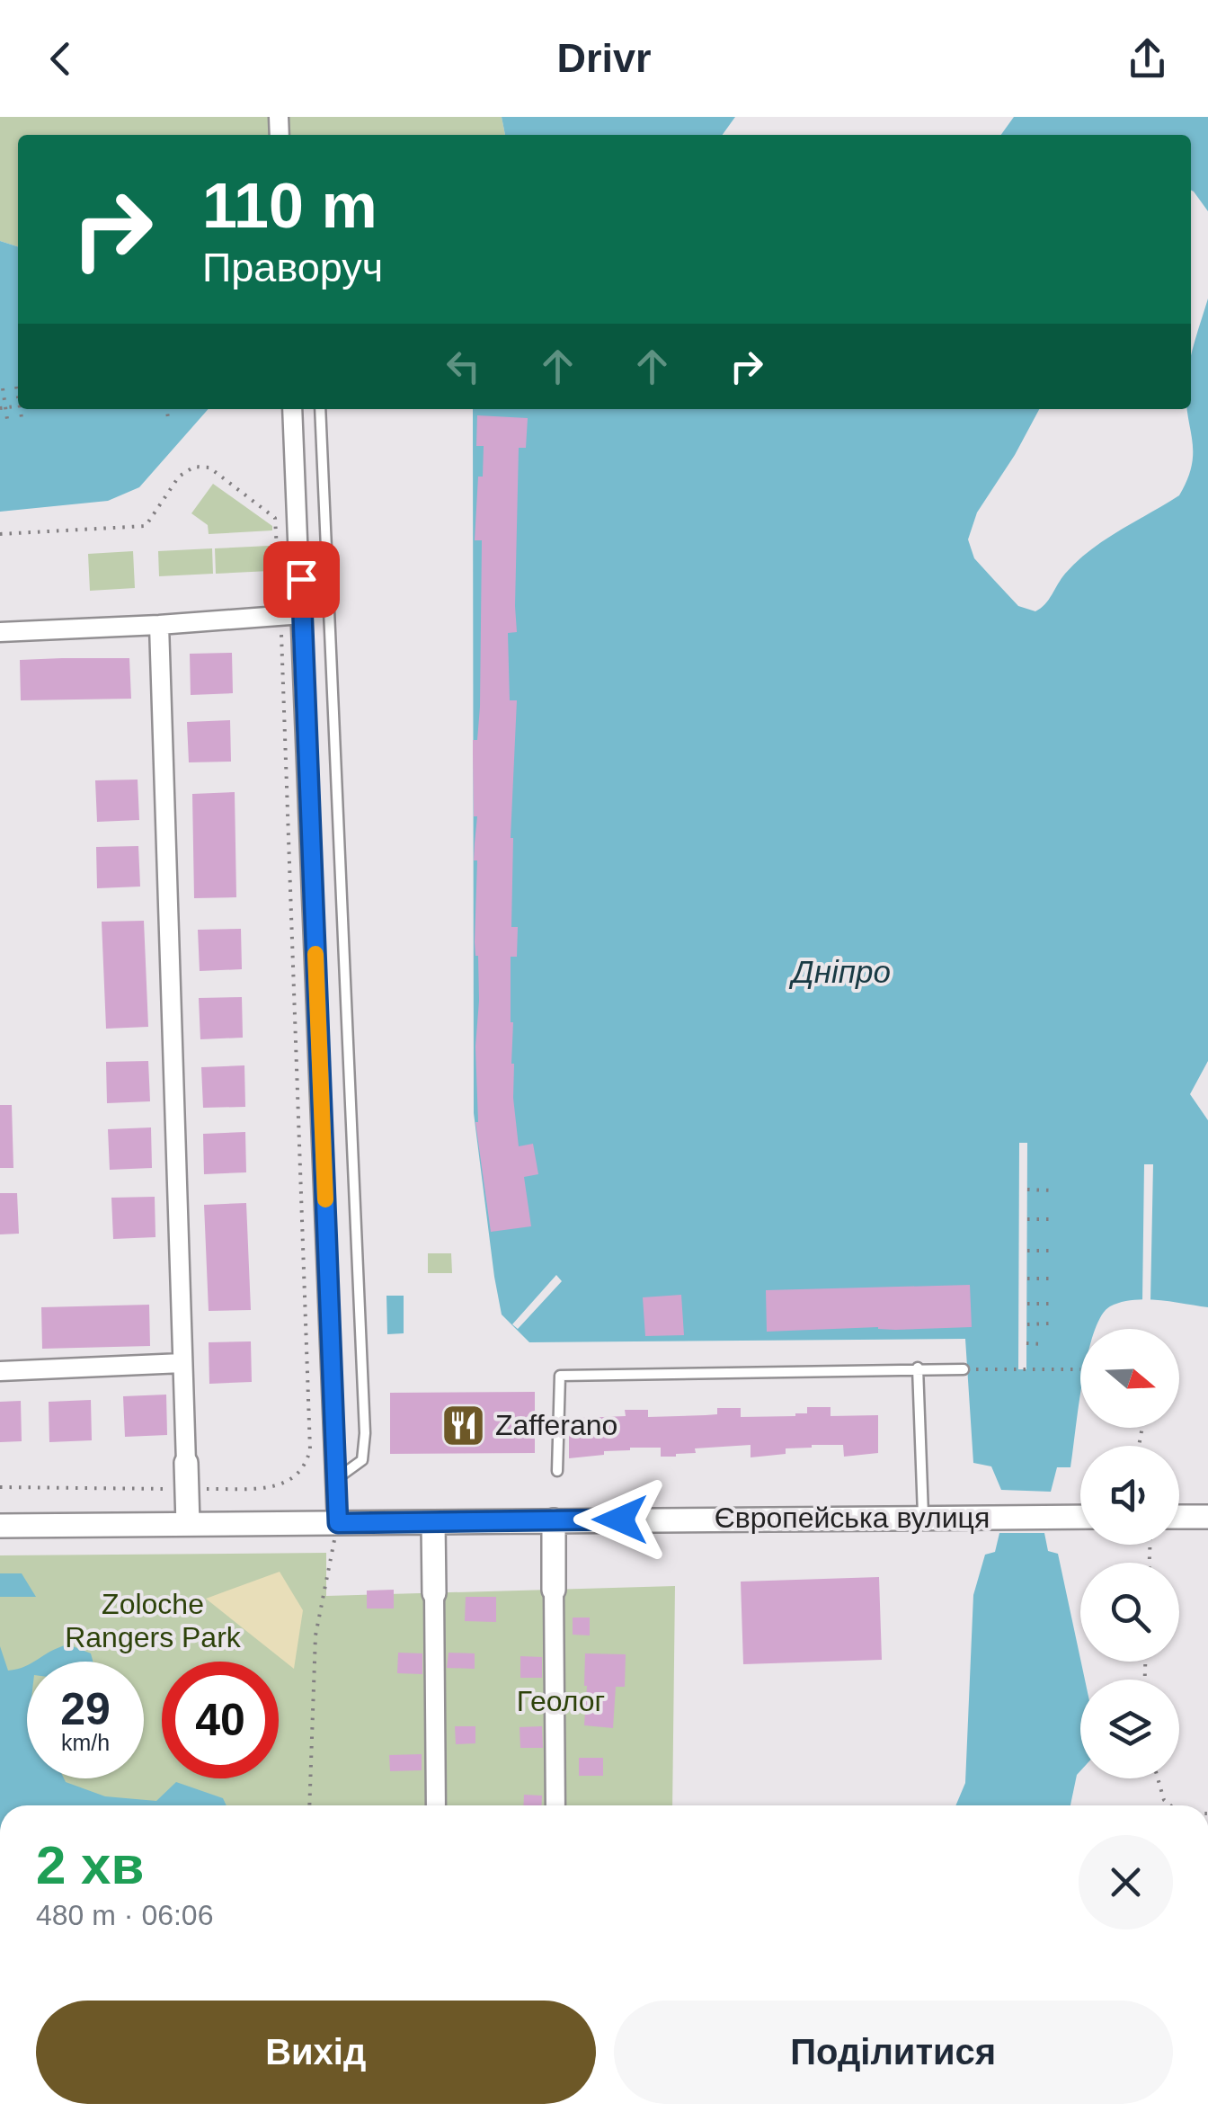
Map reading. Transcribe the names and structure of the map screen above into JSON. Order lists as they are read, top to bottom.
{
  "streets": {
    "street": ["Європейська вулиця"]
  },
  "water": ["Дніпро"],
  "parks": ["Zoloche Rangers Park", "Геолог"],
  "places": {
    "restaurant": ["Zafferano"]
  },
  "north": "right",
  "page": {
    "header": "Drivr",
    "turn": ["110 m", "Праворуч"],
    "speed": "29 km/h",
    "limit": "40",
    "heading": ["2 хв", "480 m · 06:06"],
    "buttons": ["Вихід", "Поділитися"]
  }
}
